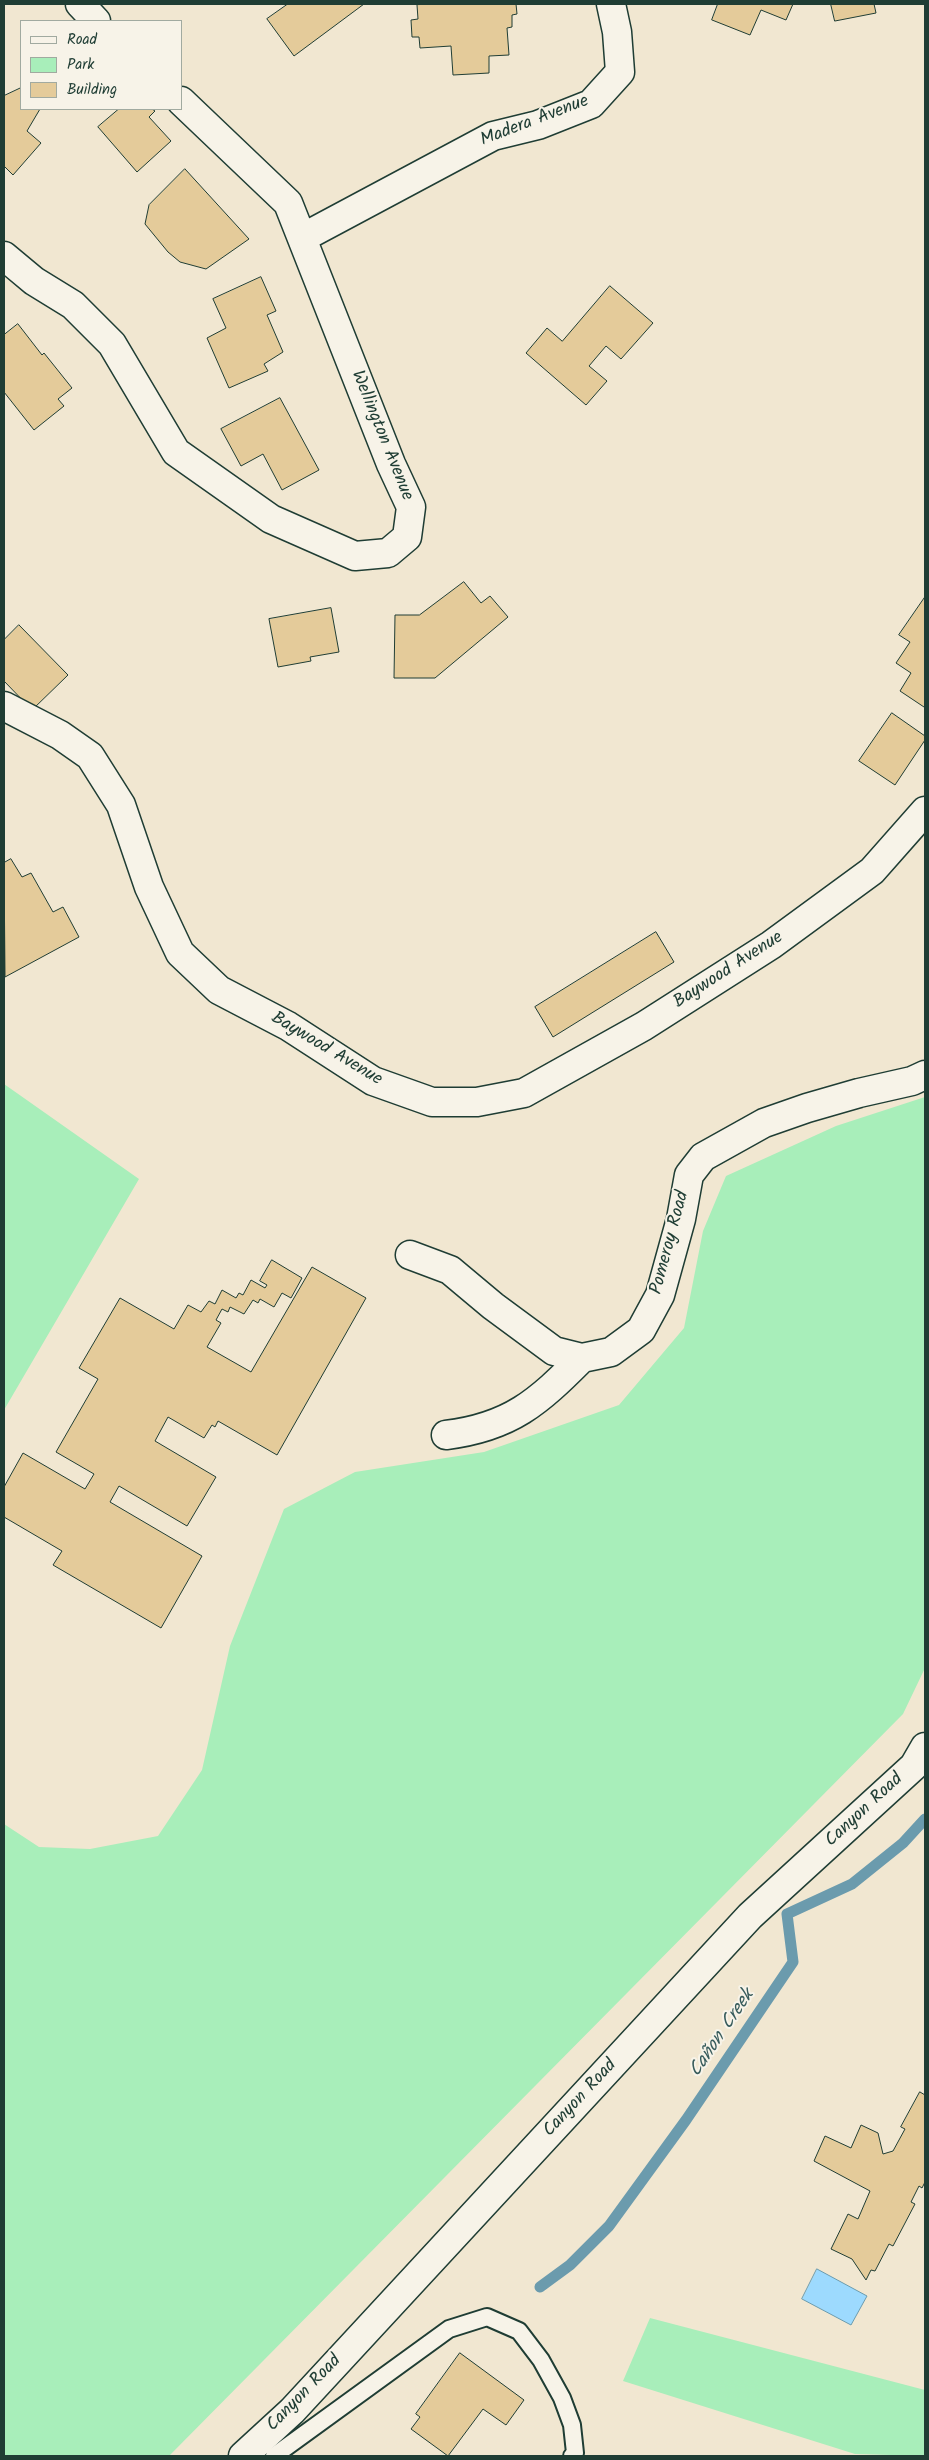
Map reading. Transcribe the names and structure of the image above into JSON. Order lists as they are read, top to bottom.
{
  "streets": {
    "street": [
      "Madera Avenue",
      "Wellington Avenue",
      "Baywood Avenue",
      "Pomeroy Road",
      "Canyon Road"
    ]
  },
  "crossings": [
    ["Madera Avenue", "Wellington Avenue"]
  ],
  "water": ["Cañon Creek"],
  "legend": ["Road", "Park", "Building"]
}
